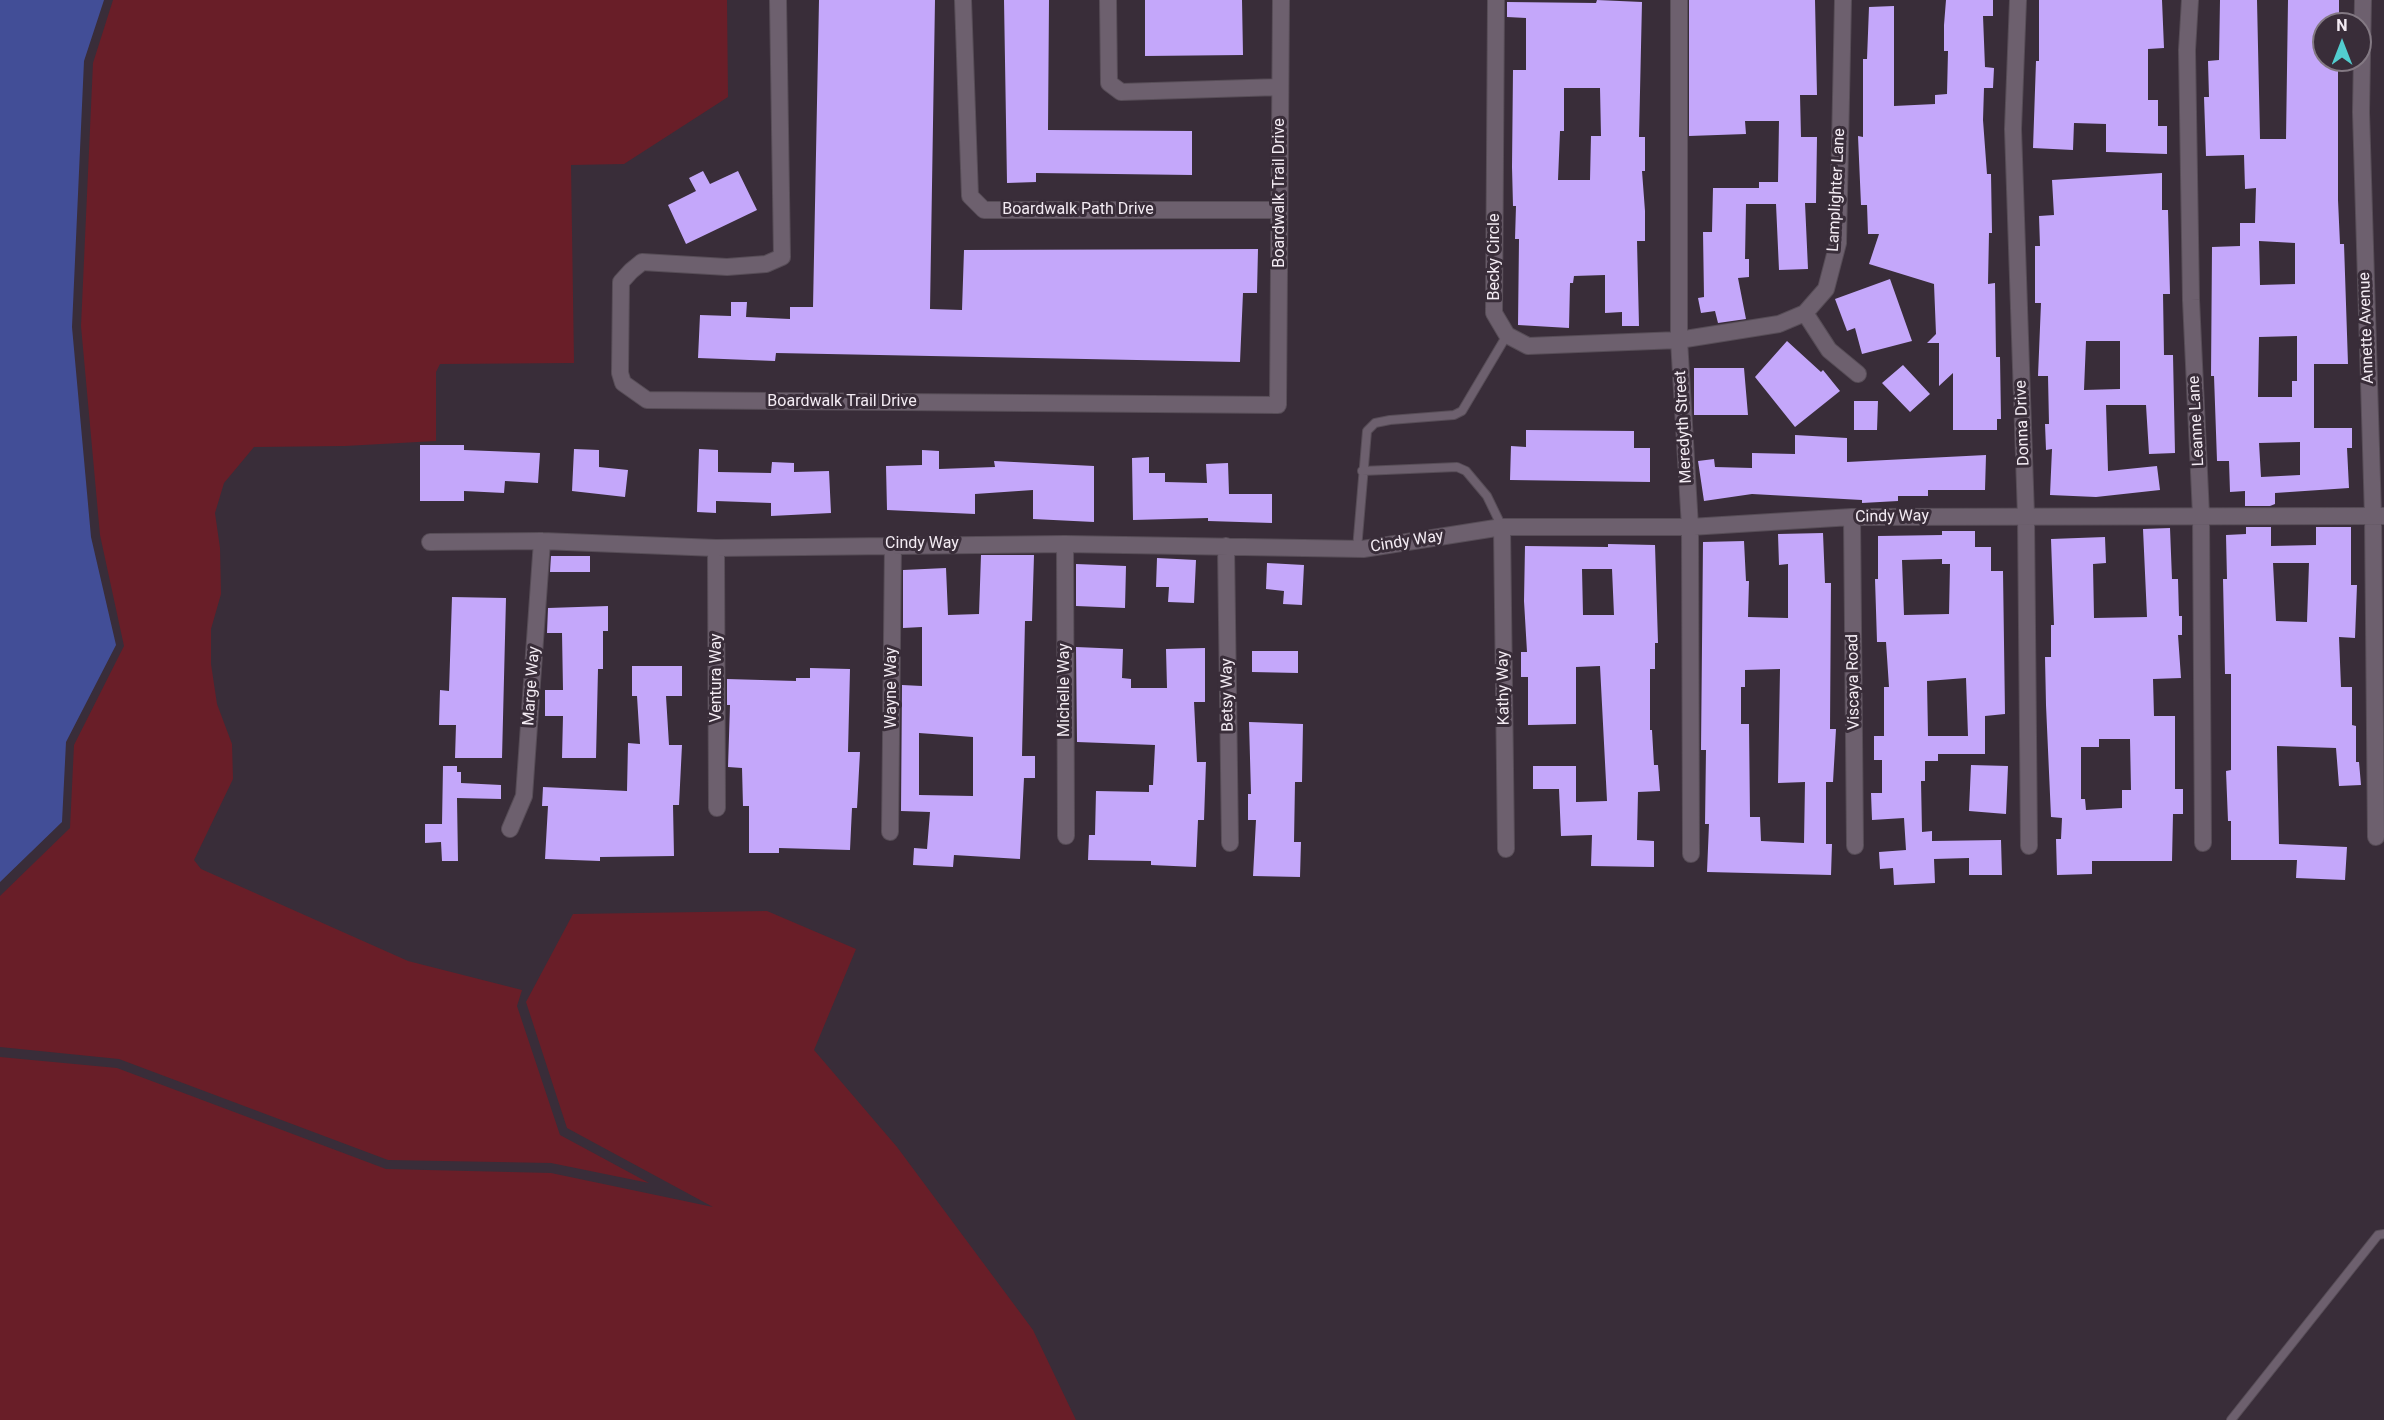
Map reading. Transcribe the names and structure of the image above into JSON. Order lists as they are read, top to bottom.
{
  "streets": {
    "street": [
      "Lamplighter Lane",
      "Boardwalk Trail Drive",
      "Boardwalk Path Drive",
      "Becky Circle",
      "Annette Avenue",
      "Leanne Lane",
      "Donna Drive",
      "Meredyth Street",
      "Cindy Way",
      "Ventura Way",
      "Viscaya Road",
      "Marge Way",
      "Wayne Way",
      "Kathy Way",
      "Michelle Way",
      "Betsy Way"
    ]
  },
  "crossings": [
    ["Lamplighter Lane", "Meredyth Street"],
    ["Boardwalk Trail Drive", "Boardwalk Path Drive"],
    ["Annette Avenue", "Cindy Way"],
    ["Leanne Lane", "Cindy Way"],
    ["Donna Drive", "Cindy Way"],
    ["Meredyth Street", "Cindy Way"],
    ["Cindy Way", "Ventura Way"],
    ["Cindy Way", "Viscaya Road"],
    ["Cindy Way", "Marge Way"],
    ["Cindy Way", "Wayne Way"],
    ["Cindy Way", "Kathy Way"],
    ["Cindy Way", "Michelle Way"],
    ["Cindy Way", "Betsy Way"]
  ],
  "north": "top"
}
